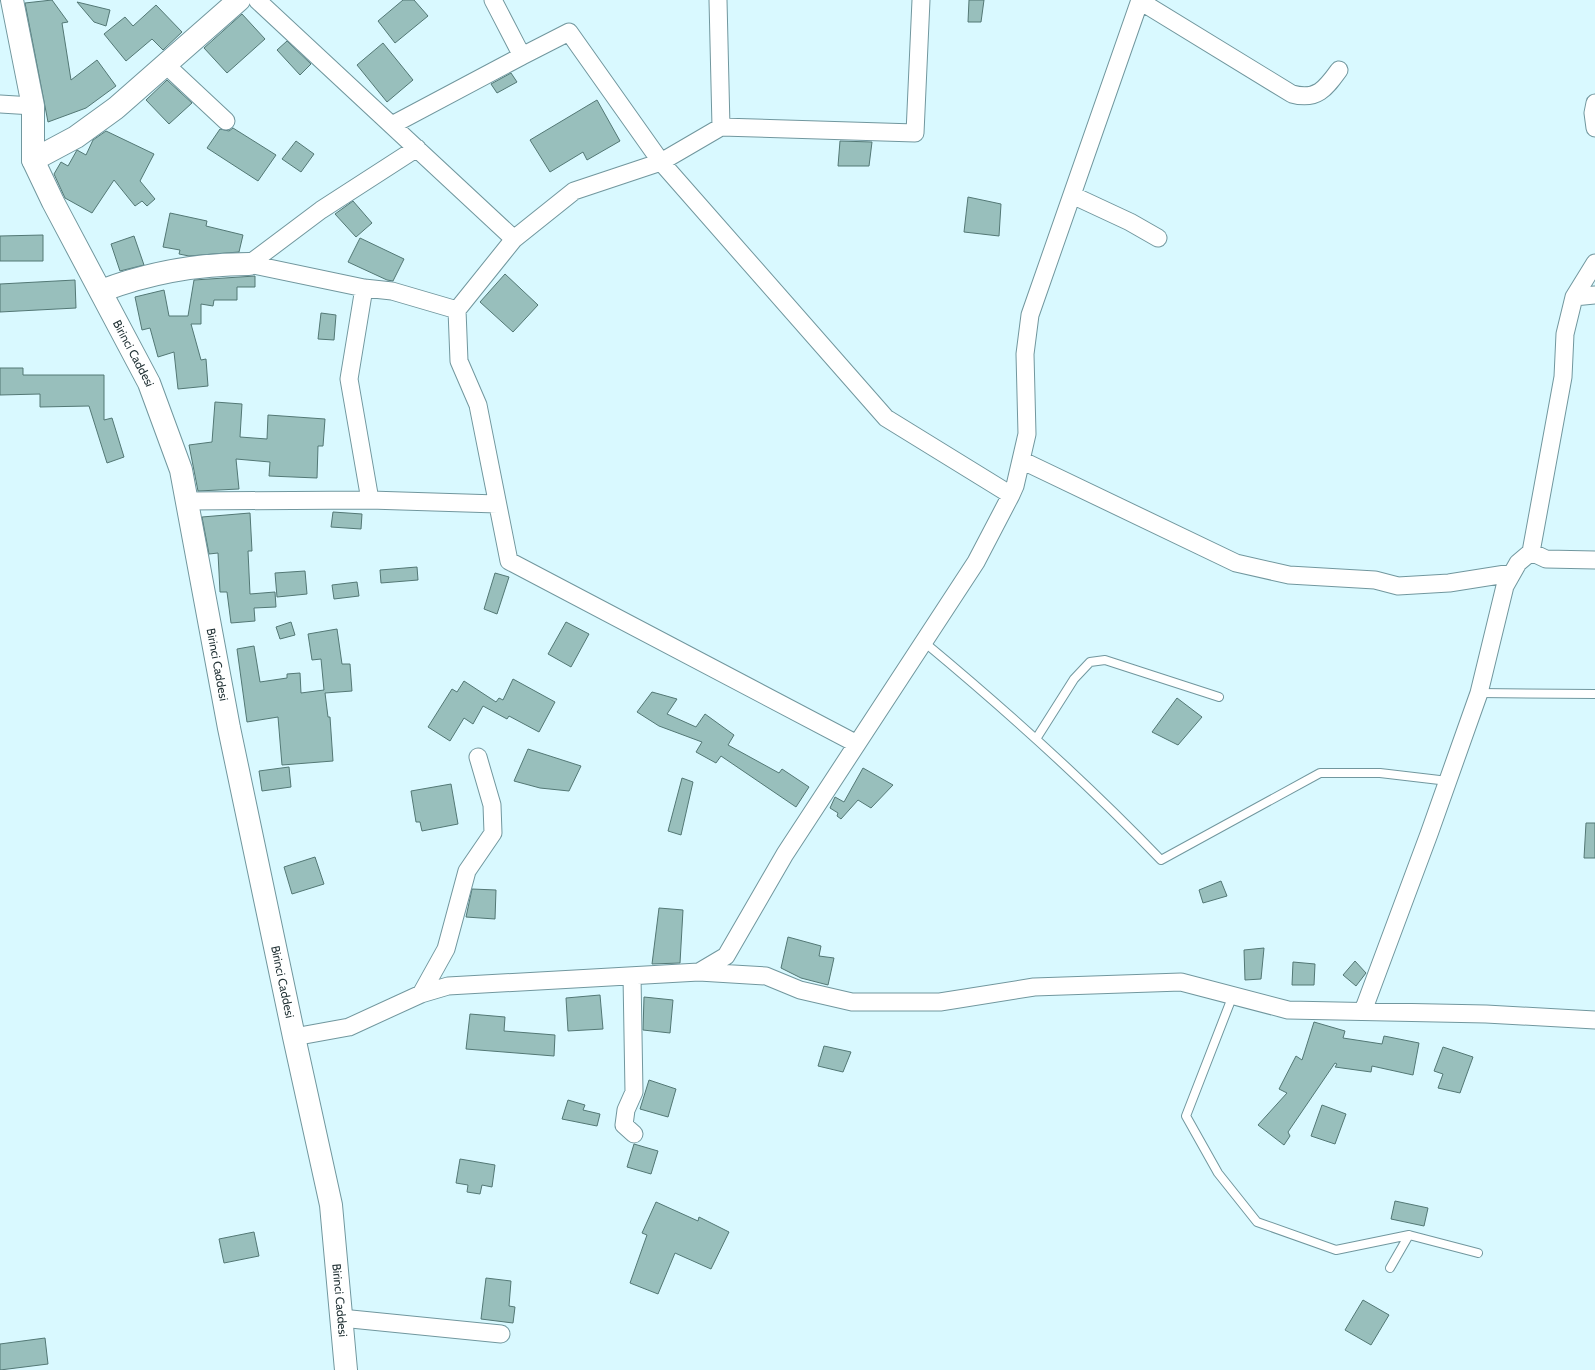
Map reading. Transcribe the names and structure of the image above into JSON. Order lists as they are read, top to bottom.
{
  "streets": {
    "street": ["Birinci Caddesi"]
  }
}
